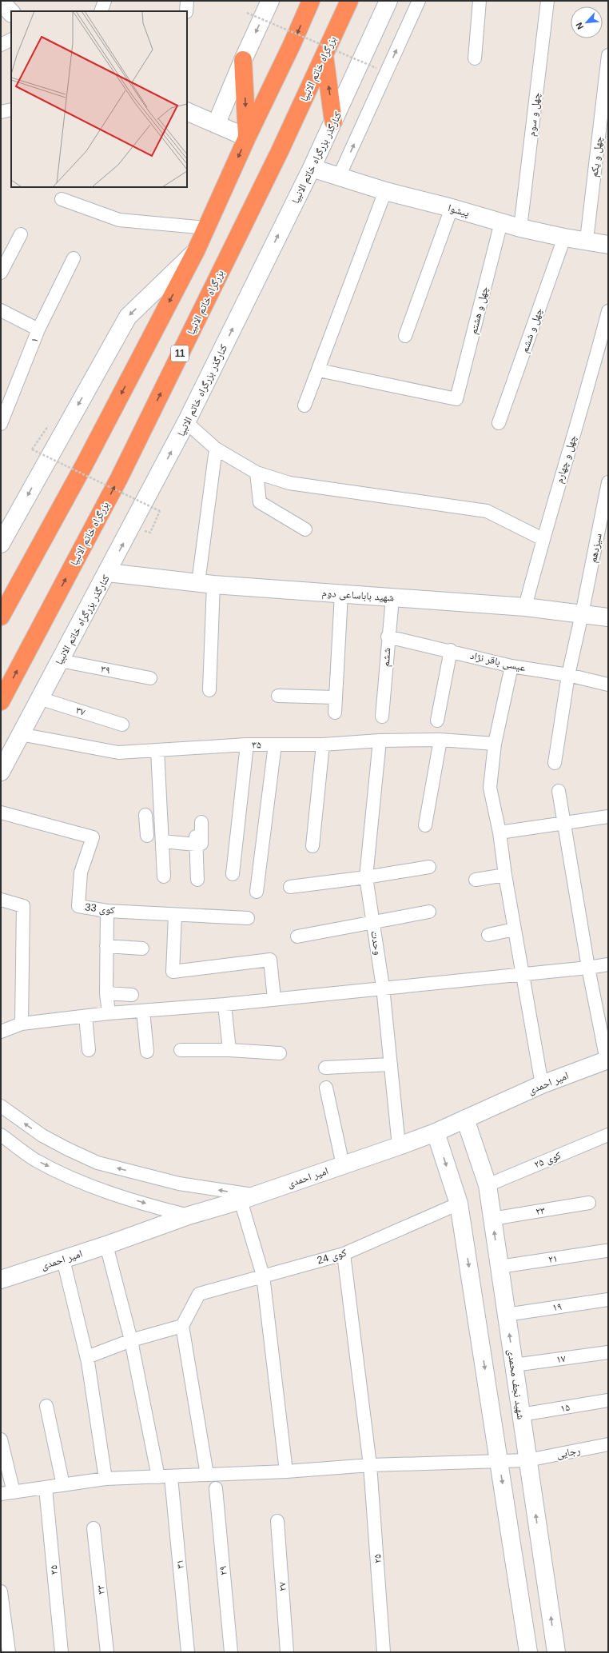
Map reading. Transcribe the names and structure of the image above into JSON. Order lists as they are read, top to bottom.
{
  "streets": {
    "highway": ["بزرگراه خاتم الانبیا", "11"],
    "main road": [
      "کنارگذر بزرگراه خاتم الانبیا",
      "پیشوا",
      "شهید باباساعی دوم",
      "امیر احمدی",
      "شهید نجف محمدی"
    ],
    "street": [
      "چهل و سوم",
      "چهل و یکم",
      "چهل و هشتم",
      "چهل و ششم",
      "۱",
      "چهل و چهارم",
      "سیزدهم",
      "ششم",
      "عیسی باقر نژاد",
      "۳۹",
      "۳۷",
      "۳۵",
      "کوی 33",
      "وحدت",
      "کوی ۲۵",
      "۲۳",
      "کوی 24",
      "۲۱",
      "۱۹",
      "۱۷",
      "۱۵",
      "رجایی",
      "۲۵",
      "۳۱",
      "۲۹",
      "۲۷",
      "۳۳"
    ]
  },
  "crossings": [
    ["چهل و سوم", "پیشوا"],
    ["چهل و یکم", "پیشوا"],
    ["کنارگذر بزرگراه خاتم الانبیا", "پیشوا"],
    ["کنارگذر بزرگراه خاتم الانبیا", "شهید باباساعی دوم"],
    ["کنارگذر بزرگراه خاتم الانبیا", "۳۹"],
    ["کنارگذر بزرگراه خاتم الانبیا", "۳۷"],
    ["کنارگذر بزرگراه خاتم الانبیا", "۳۵"],
    ["پیشوا", "چهل و هشتم"],
    ["پیشوا", "چهل و ششم"],
    ["چهل و چهارم", "شهید باباساعی دوم"],
    ["سیزدهم", "شهید باباساعی دوم"],
    ["سیزدهم", "عیسی باقر نژاد"],
    ["شهید باباساعی دوم", "ششم"],
    ["ششم", "عیسی باقر نژاد"],
    ["۳۵", "وحدت"],
    ["۳۵", "رجایی"],
    ["وحدت", "امیر احمدی"],
    ["امیر احمدی", "شهید نجف محمدی"],
    ["کوی ۲۵", "شهید نجف محمدی"],
    ["۲۳", "شهید نجف محمدی"],
    ["کوی 24", "۲۵"],
    ["۲۱", "شهید نجف محمدی"],
    ["۱۹", "شهید نجف محمدی"],
    ["۱۷", "شهید نجف محمدی"],
    ["شهید نجف محمدی", "۱۵"],
    ["شهید نجف محمدی", "رجایی"],
    ["رجایی", "۲۵"],
    ["رجایی", "۳۱"]
  ],
  "north": "bottom left"
}
